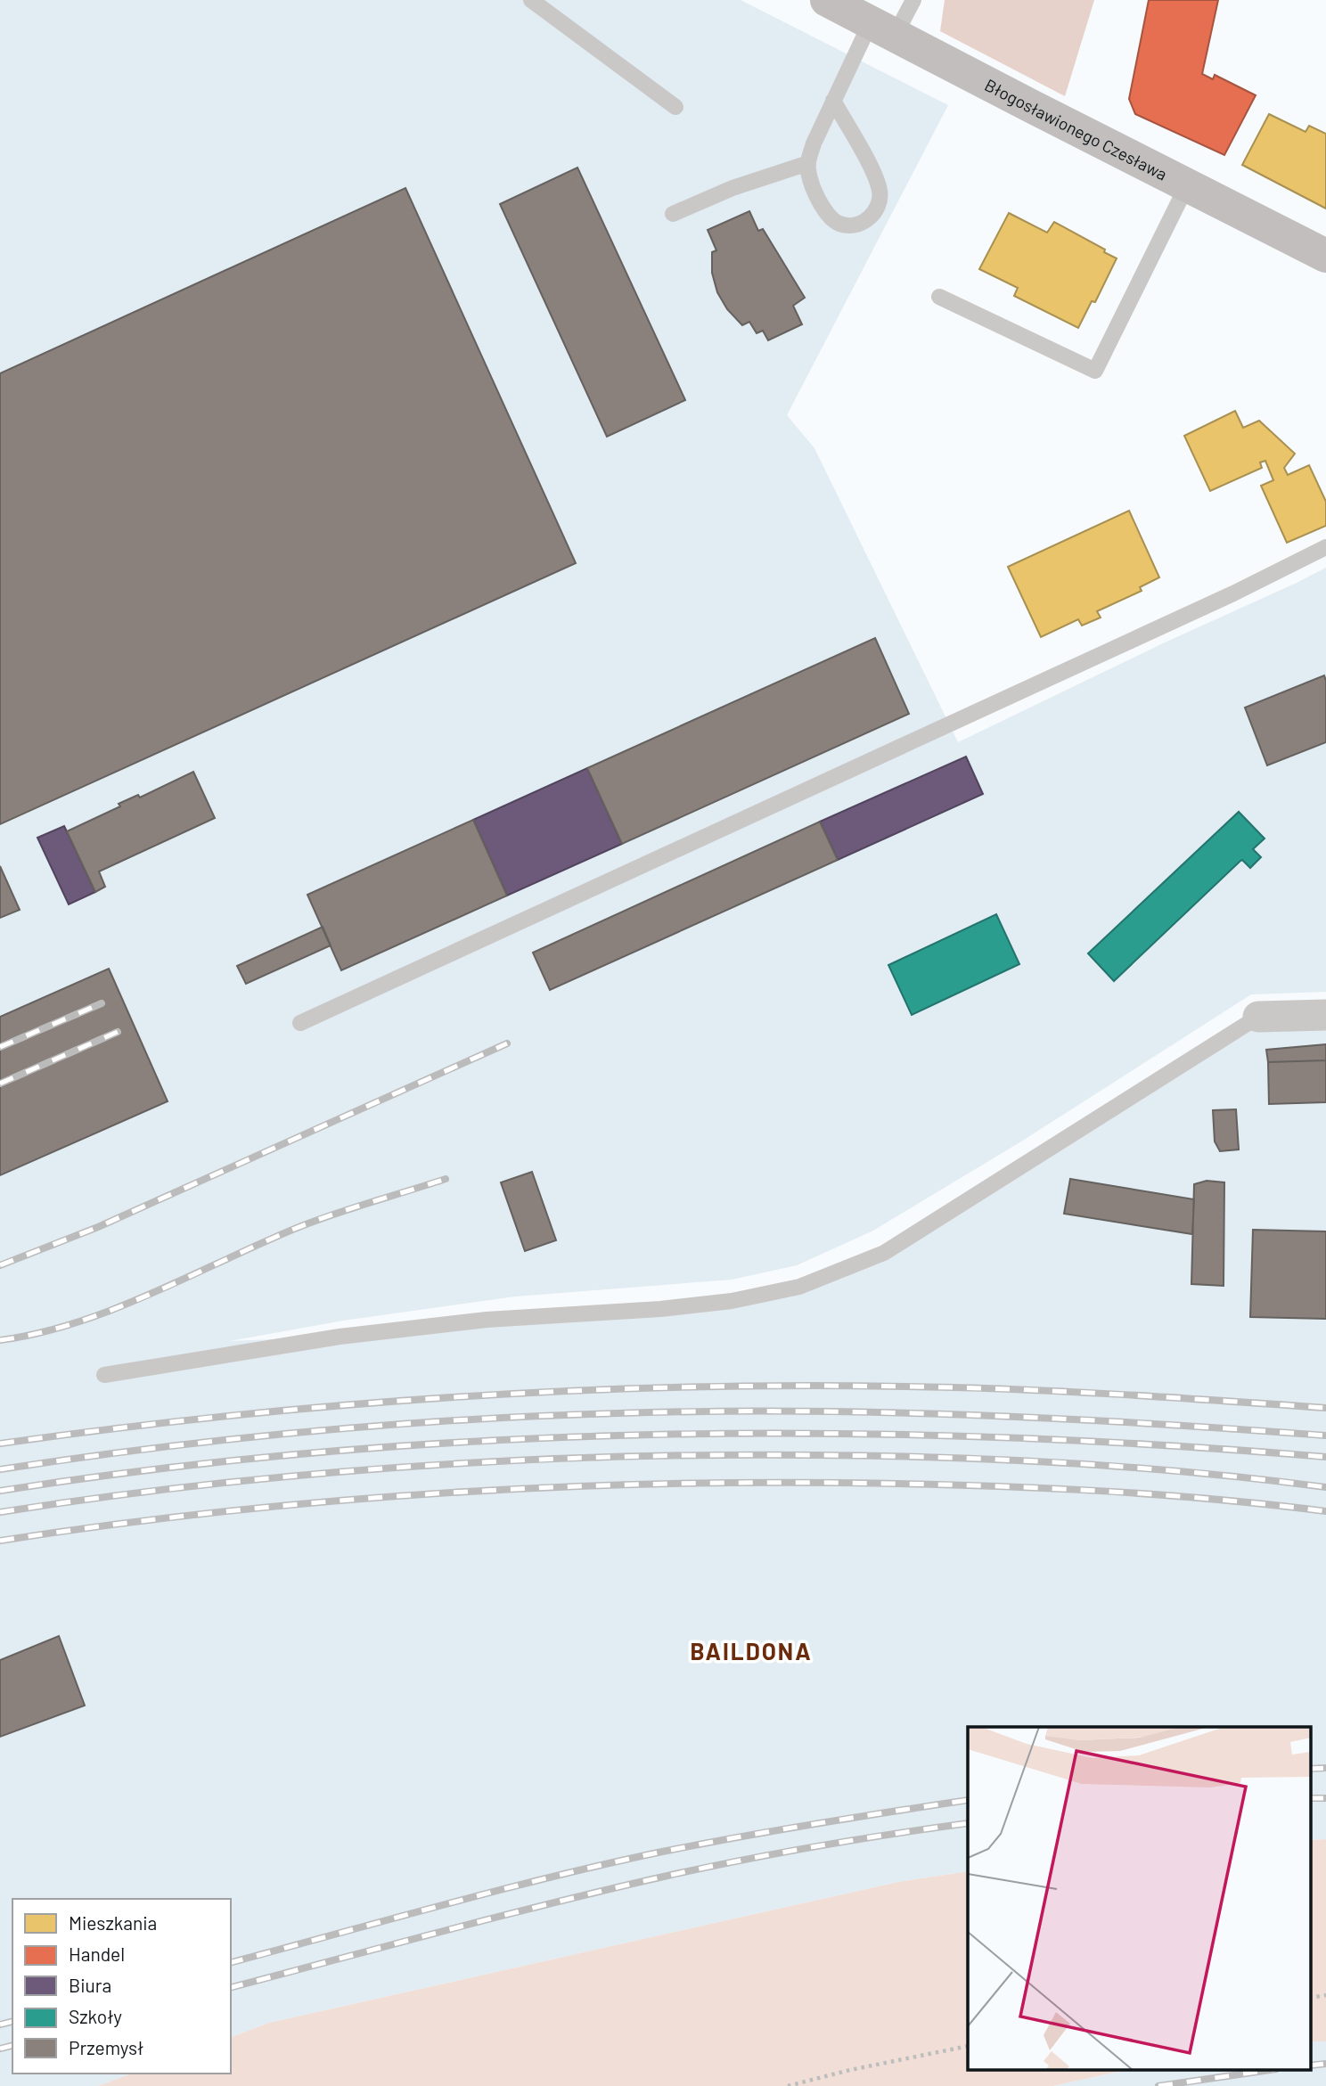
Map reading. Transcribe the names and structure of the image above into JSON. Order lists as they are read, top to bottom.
{
  "streets": {
    "street": ["Błogosławionego Czesława"]
  },
  "districts": ["BAILDONA"],
  "legend": [
    "Mieszkania",
    "Handel",
    "Biura",
    "Szkoły",
    "Przemysł"
  ]
}
